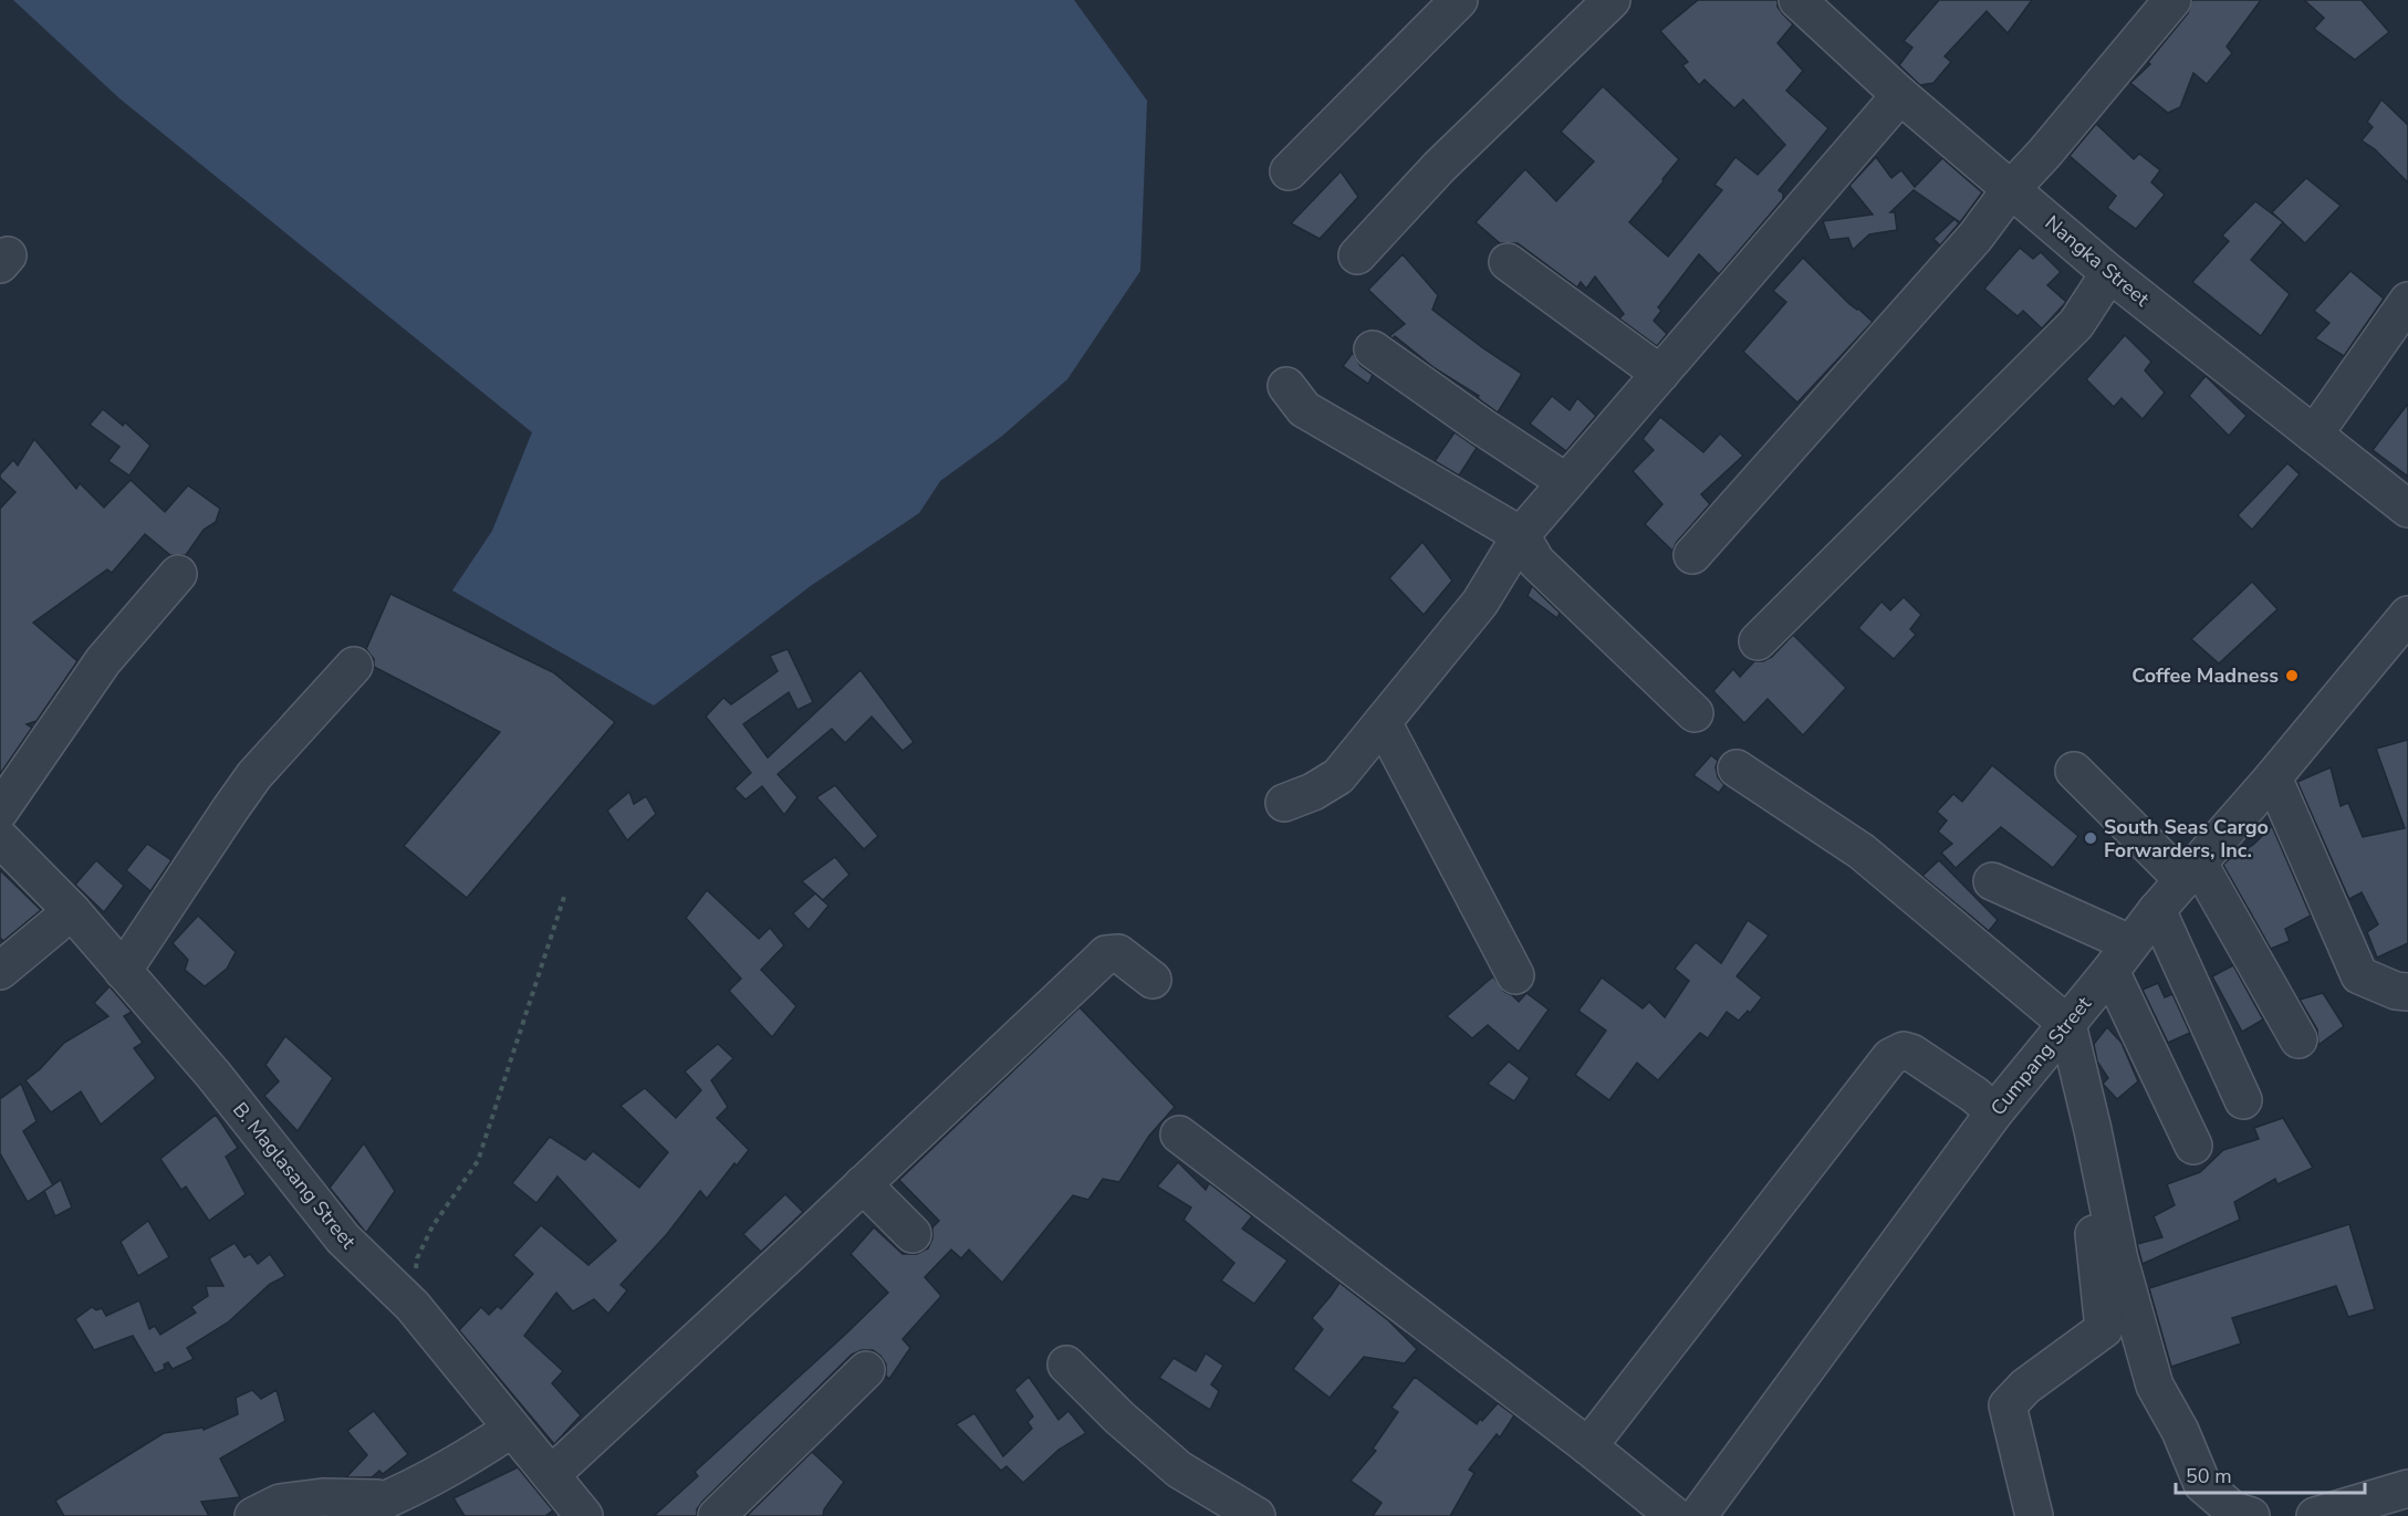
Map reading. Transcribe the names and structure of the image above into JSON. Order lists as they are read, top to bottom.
{
  "streets": {
    "street": ["Nangka Street", "Cumpang Street", "B. Maglasang Street"]
  },
  "places": ["Coffee Madness", "South Seas Cargo Forwarders, Inc."],
  "scale_bar": "50 m"
}
